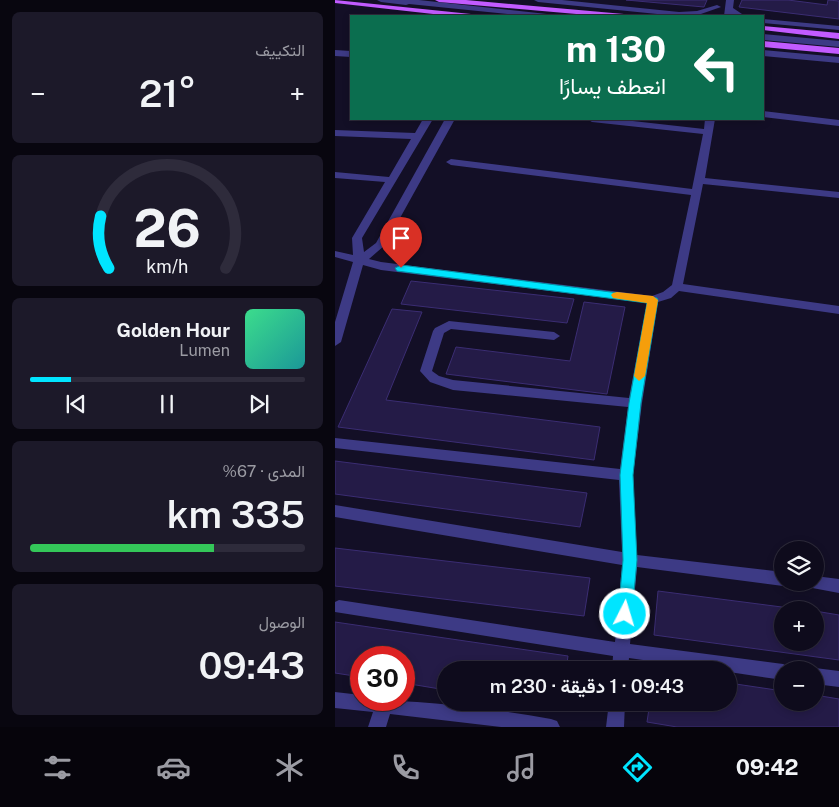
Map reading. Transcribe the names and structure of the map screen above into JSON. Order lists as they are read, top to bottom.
{
  "page": {
    "tile": [
      "التكييف",
      ["المدى · 67%", "335 km"],
      ["الوصول", "09:43"]
    ],
    "turn": ["130 m", "انعطف يسارًا"],
    "heat": ["−", "21°", "+"],
    "song": ["Golden Hour", "Lumen"],
    "map_buttons": ["+", "−"],
    "limit": "30",
    "trip": "09:43 · 1 دقيقة · 230 m",
    "tabs": "09:42",
    "gauge": ["26", "km/h"]
  }
}
